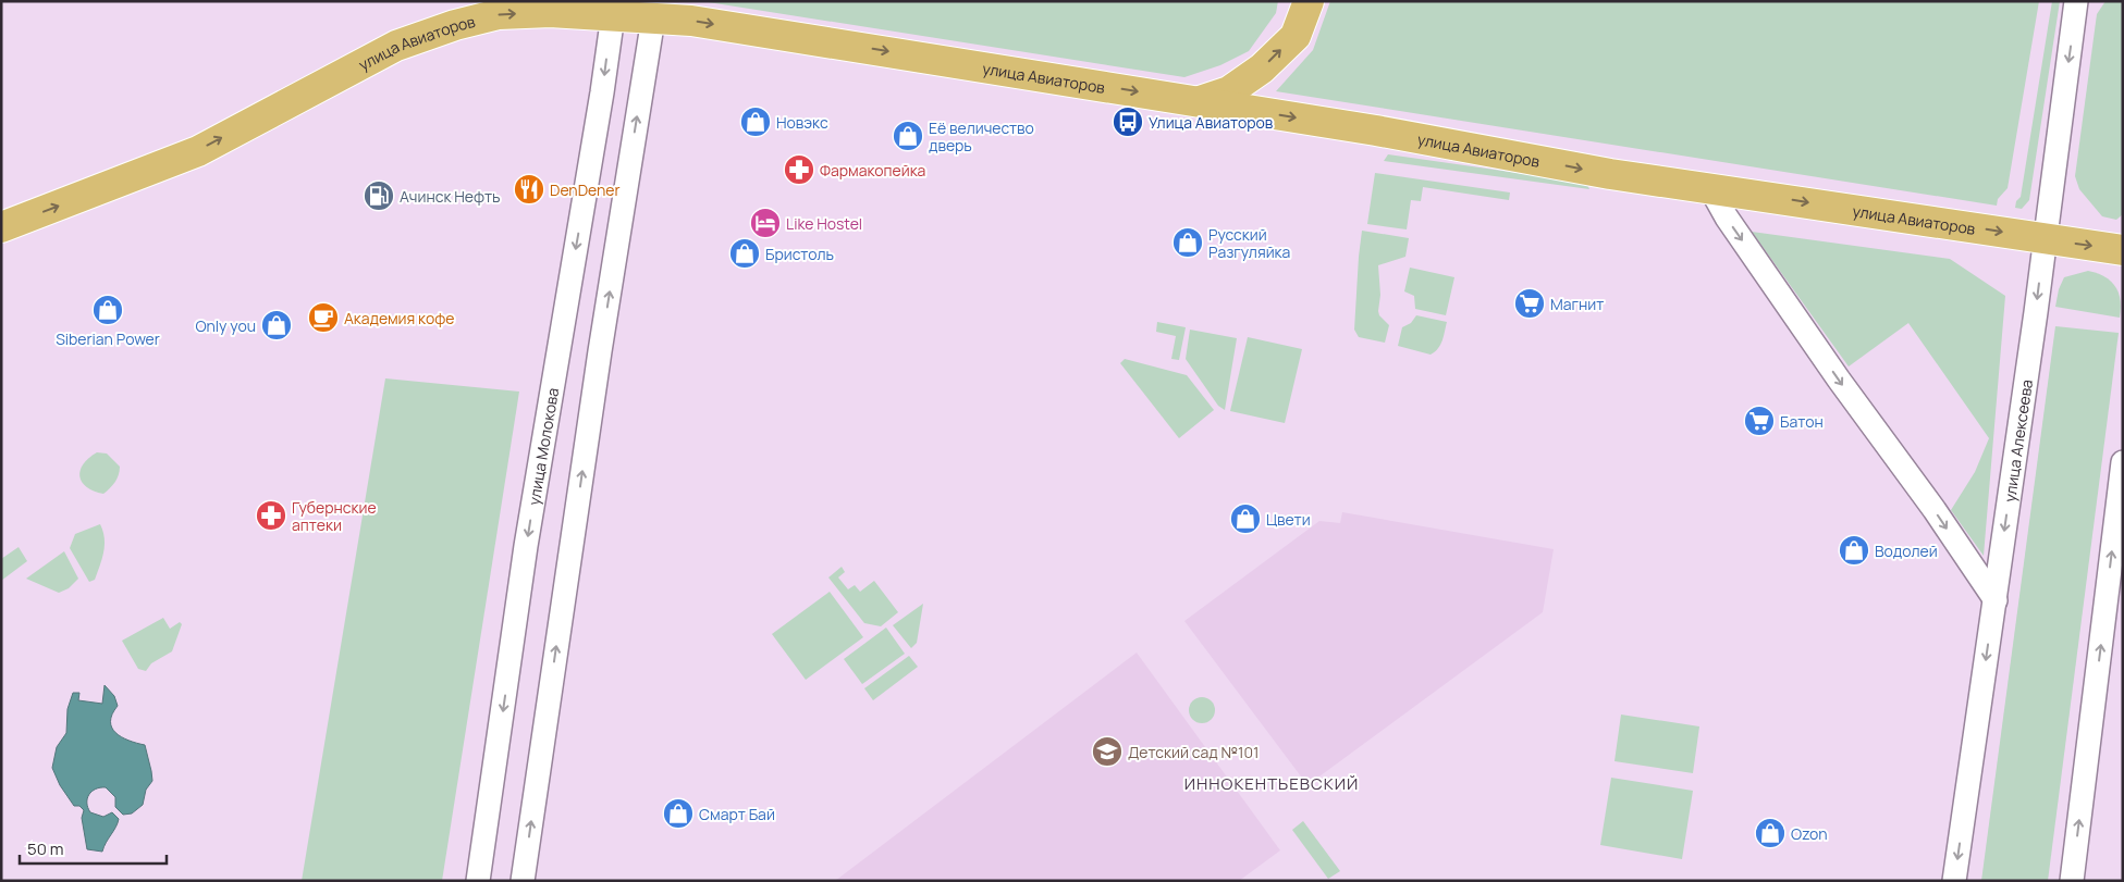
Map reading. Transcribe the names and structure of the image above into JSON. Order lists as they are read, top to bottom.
{
  "streets": {
    "main road": ["улица Авиаторов"],
    "street": ["улица Алексеева", "улица Молокова"]
  },
  "crossings": [
    ["улица Авиаторов", "улица Алексеева"],
    ["улица Авиаторов", "улица Молокова"]
  ],
  "one_way": ["улица Авиаторов"],
  "districts": ["ИННОКЕНТЬЕВСКИЙ"],
  "places": {
    "shop": [
      "Новэкс",
      "Её величество дверь",
      "Русский Разгуляйка",
      "Бристоль",
      "Siberian Power",
      "Only you",
      "Цвети",
      "Водолей",
      "Смарт Бай",
      "Ozon"
    ],
    "bus stop": ["Улица Авиаторов"],
    "pharmacy": ["Фармакопейка", "Губернские аптеки"],
    "restaurant": ["DenDener"],
    "fuel station": ["Ачинск Нефть"],
    "hotel": ["Like Hostel"],
    "supermarket": ["Магнит", "Батон"],
    "cafe": ["Академия кофе"],
    "school or university": ["Детский сад №101"]
  },
  "scale_bar": "50 m"
}
